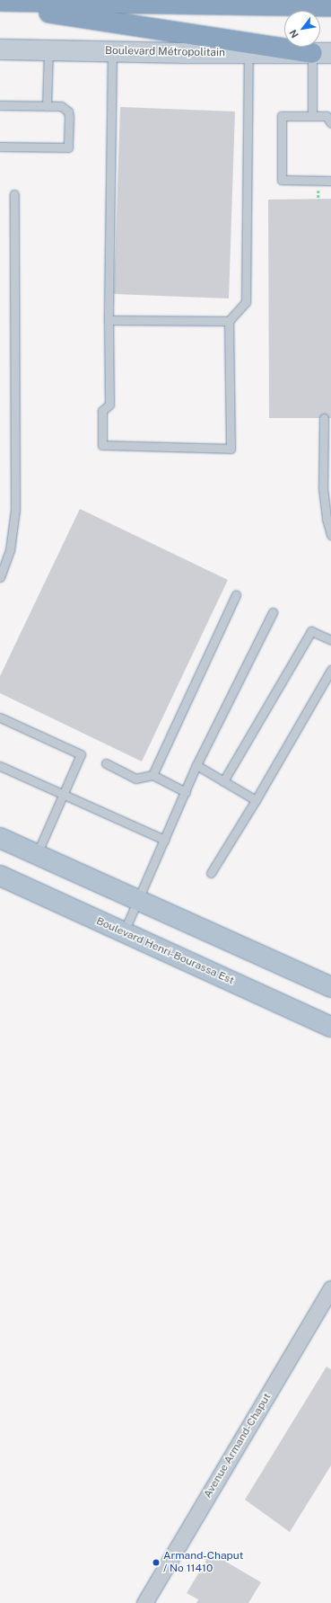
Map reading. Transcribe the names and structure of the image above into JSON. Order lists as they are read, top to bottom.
{
  "streets": {
    "main road": ["Boulevard Métropolitain", "Boulevard Henri-Bourassa Est"],
    "street": ["Avenue Armand-Chaput"]
  },
  "places": ["Armand-Chaput / No 11410"],
  "north": "bottom left"
}
